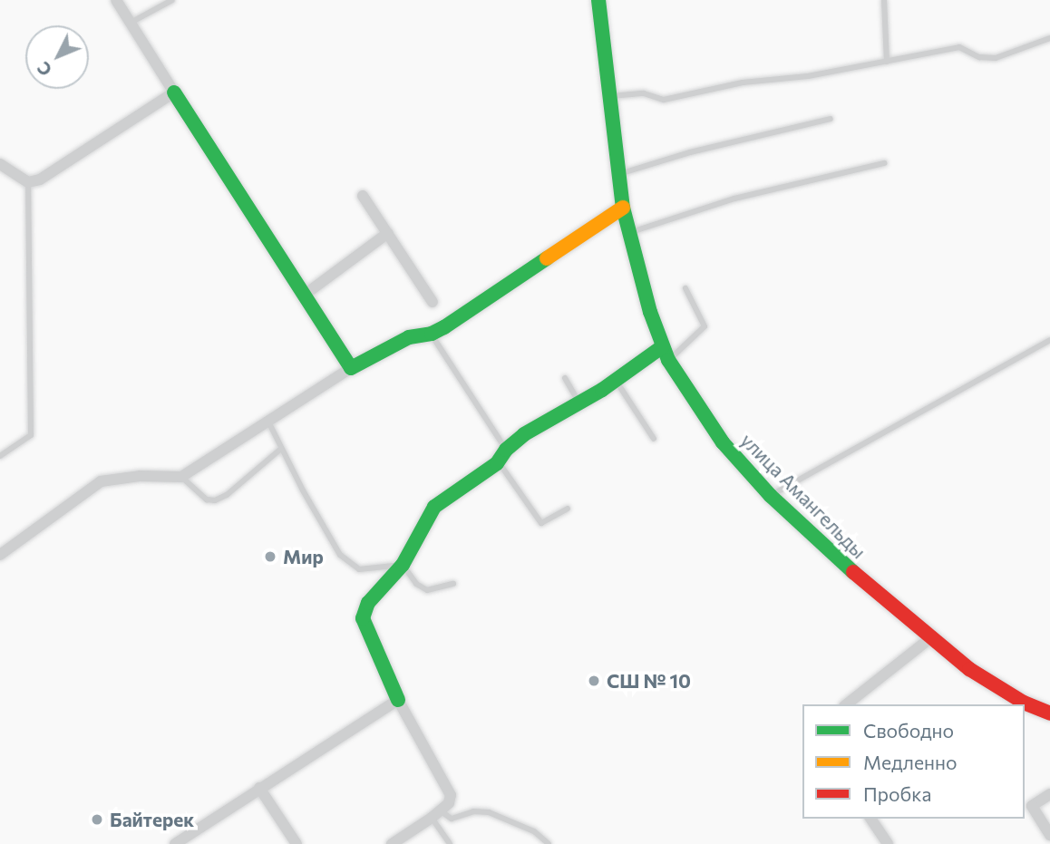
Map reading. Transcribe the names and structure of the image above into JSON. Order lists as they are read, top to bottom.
{
  "streets": {
    "street": ["улица Амангельды"]
  },
  "places": ["Мир", "СШ № 10", "Байтерек"],
  "legend": ["Свободно", "Медленно", "Пробка"],
  "north": "bottom left"
}
